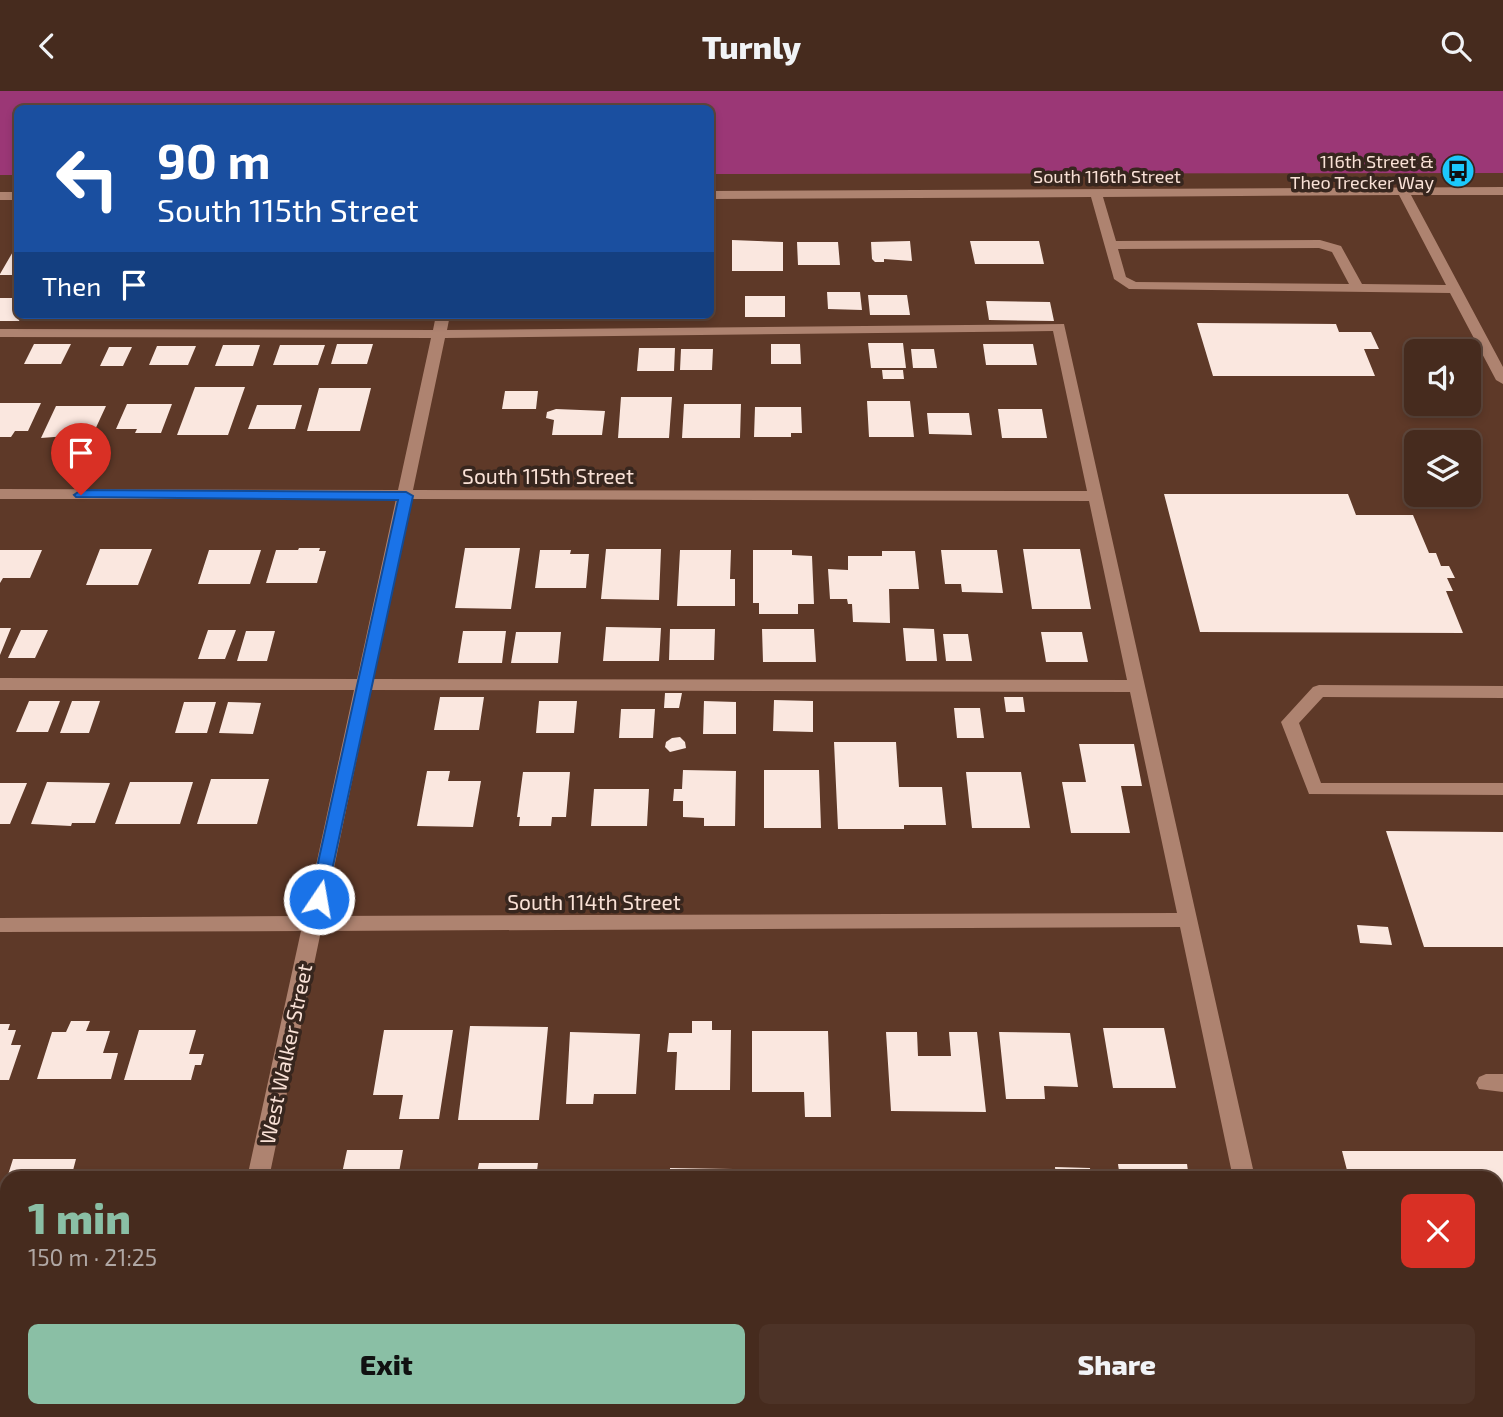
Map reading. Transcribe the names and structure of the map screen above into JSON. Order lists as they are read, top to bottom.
{
  "streets": {
    "street": [
      "South 116th Street",
      "South 115th Street",
      "South 114th Street",
      "West Walker Street"
    ]
  },
  "crossings": [
    ["South 115th Street", "West Walker Street"],
    ["South 114th Street", "West Walker Street"]
  ],
  "places": {
    "bus stop": ["116th Street & Theo Trecker Way"]
  },
  "page": {
    "header": "Turnly",
    "turn": ["90 m", "South 115th Street"],
    "then": "Then",
    "heading": ["1 min", "150 m · 21:25"],
    "buttons": ["Exit", "Share"]
  }
}
